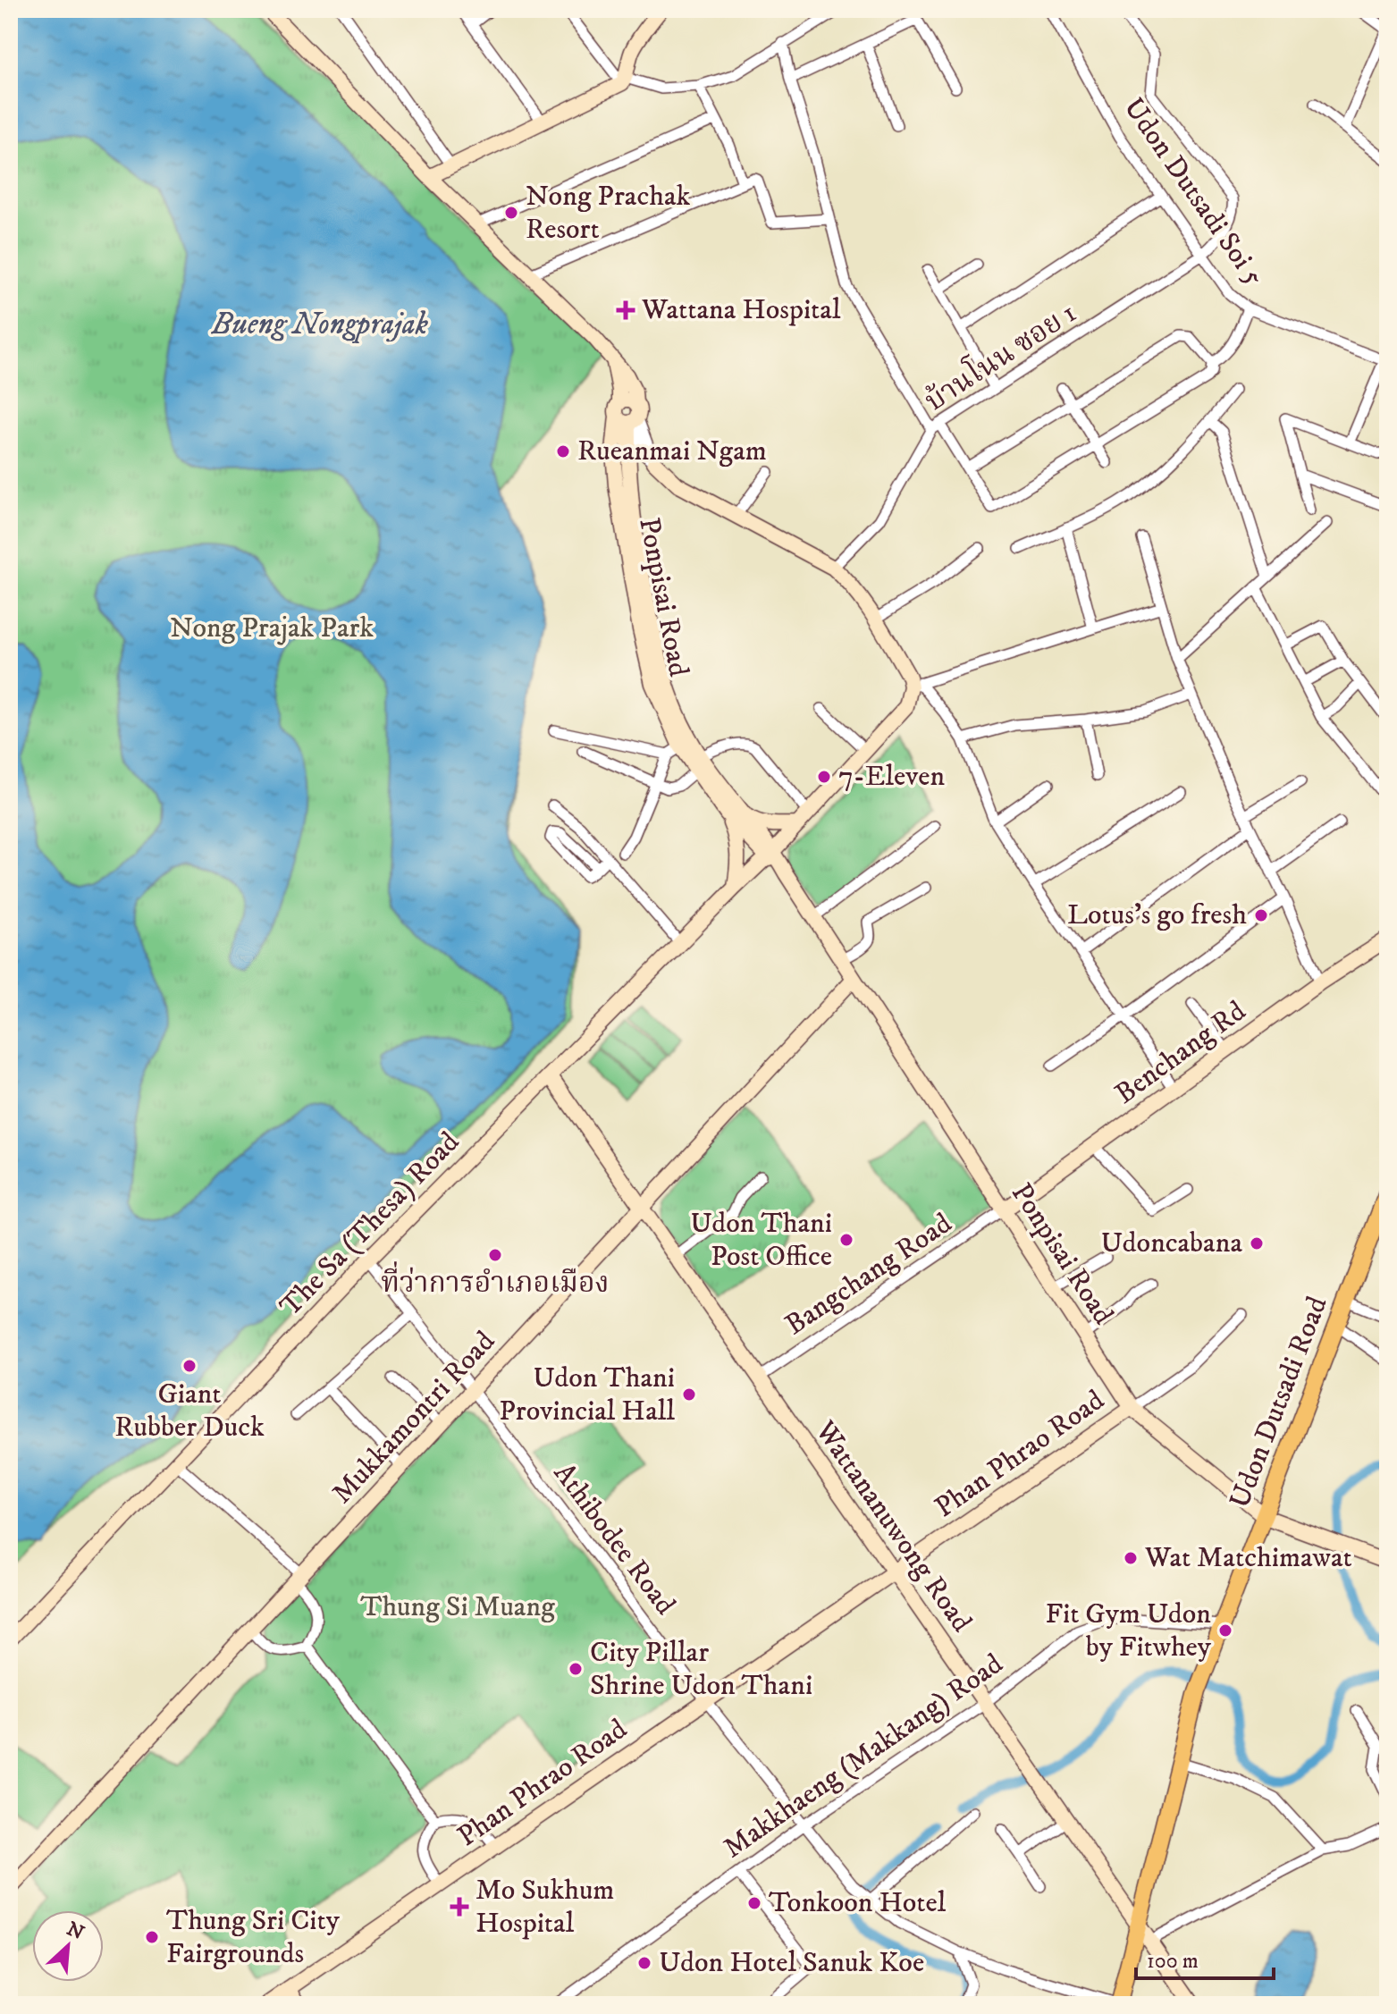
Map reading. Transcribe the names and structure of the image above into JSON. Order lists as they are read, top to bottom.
{
  "streets": {
    "main road": ["Udon Dutsadi Road"],
    "street": [
      "Udon Dutsadi Soi 5",
      "บ้านโนน ซอย 1",
      "Ponpisai Road",
      "Benchang Rd",
      "The Sa (Thesa) Road",
      "Bangchang Road",
      "Mukkamontri Road",
      "Phan Phrao Road",
      "Wattananuwong Road",
      "Athibodee Road",
      "Makkhaeng (Makkang) Road"
    ]
  },
  "crossings": [
    ["Udon Dutsadi Soi 5", "บ้านโนน ซอย 1"],
    ["Ponpisai Road", "Benchang Rd"],
    ["Ponpisai Road", "The Sa (Thesa) Road"],
    ["Ponpisai Road", "Bangchang Road"],
    ["Ponpisai Road", "Udon Dutsadi Road"],
    ["Ponpisai Road", "Mukkamontri Road"],
    ["Ponpisai Road", "Phan Phrao Road"],
    ["Benchang Rd", "Bangchang Road"],
    ["The Sa (Thesa) Road", "Wattananuwong Road"],
    ["The Sa (Thesa) Road", "Athibodee Road"],
    ["Bangchang Road", "Wattananuwong Road"],
    ["Udon Dutsadi Road", "Wattananuwong Road"],
    ["Udon Dutsadi Road", "Athibodee Road"],
    ["Udon Dutsadi Road", "Makkhaeng (Makkang) Road"],
    ["Mukkamontri Road", "Wattananuwong Road"],
    ["Mukkamontri Road", "Athibodee Road"],
    ["Phan Phrao Road", "Wattananuwong Road"],
    ["Phan Phrao Road", "Athibodee Road"],
    ["Wattananuwong Road", "Makkhaeng (Makkang) Road"],
    ["Athibodee Road", "Makkhaeng (Makkang) Road"]
  ],
  "water": ["Bueng Nongprajak"],
  "parks": ["Nong Prajak Park", "Thung Si Muang"],
  "places": {
    "other": [
      "Nong Prachak Resort",
      "Rueanmai Ngam",
      "7-Eleven",
      "Lotus's go fresh",
      "Udon Thani Post Office",
      "Udoncabana",
      "ที่ว่าการอำเภอเมือง",
      "Giant Rubber Duck",
      "Udon Thani Provincial Hall",
      "Wat Matchimawat",
      "Fit Gym Udon by Fitwhey",
      "City Pillar Shrine Udon Thani",
      "Tonkoon Hotel",
      "Thung Sri City Fairgrounds",
      "Udon Hotel Sanuk Koe"
    ],
    "health": ["Wattana Hospital", "Mo Sukhum Hospital"]
  },
  "scale_bar": "100 m",
  "north": "top right"
}
